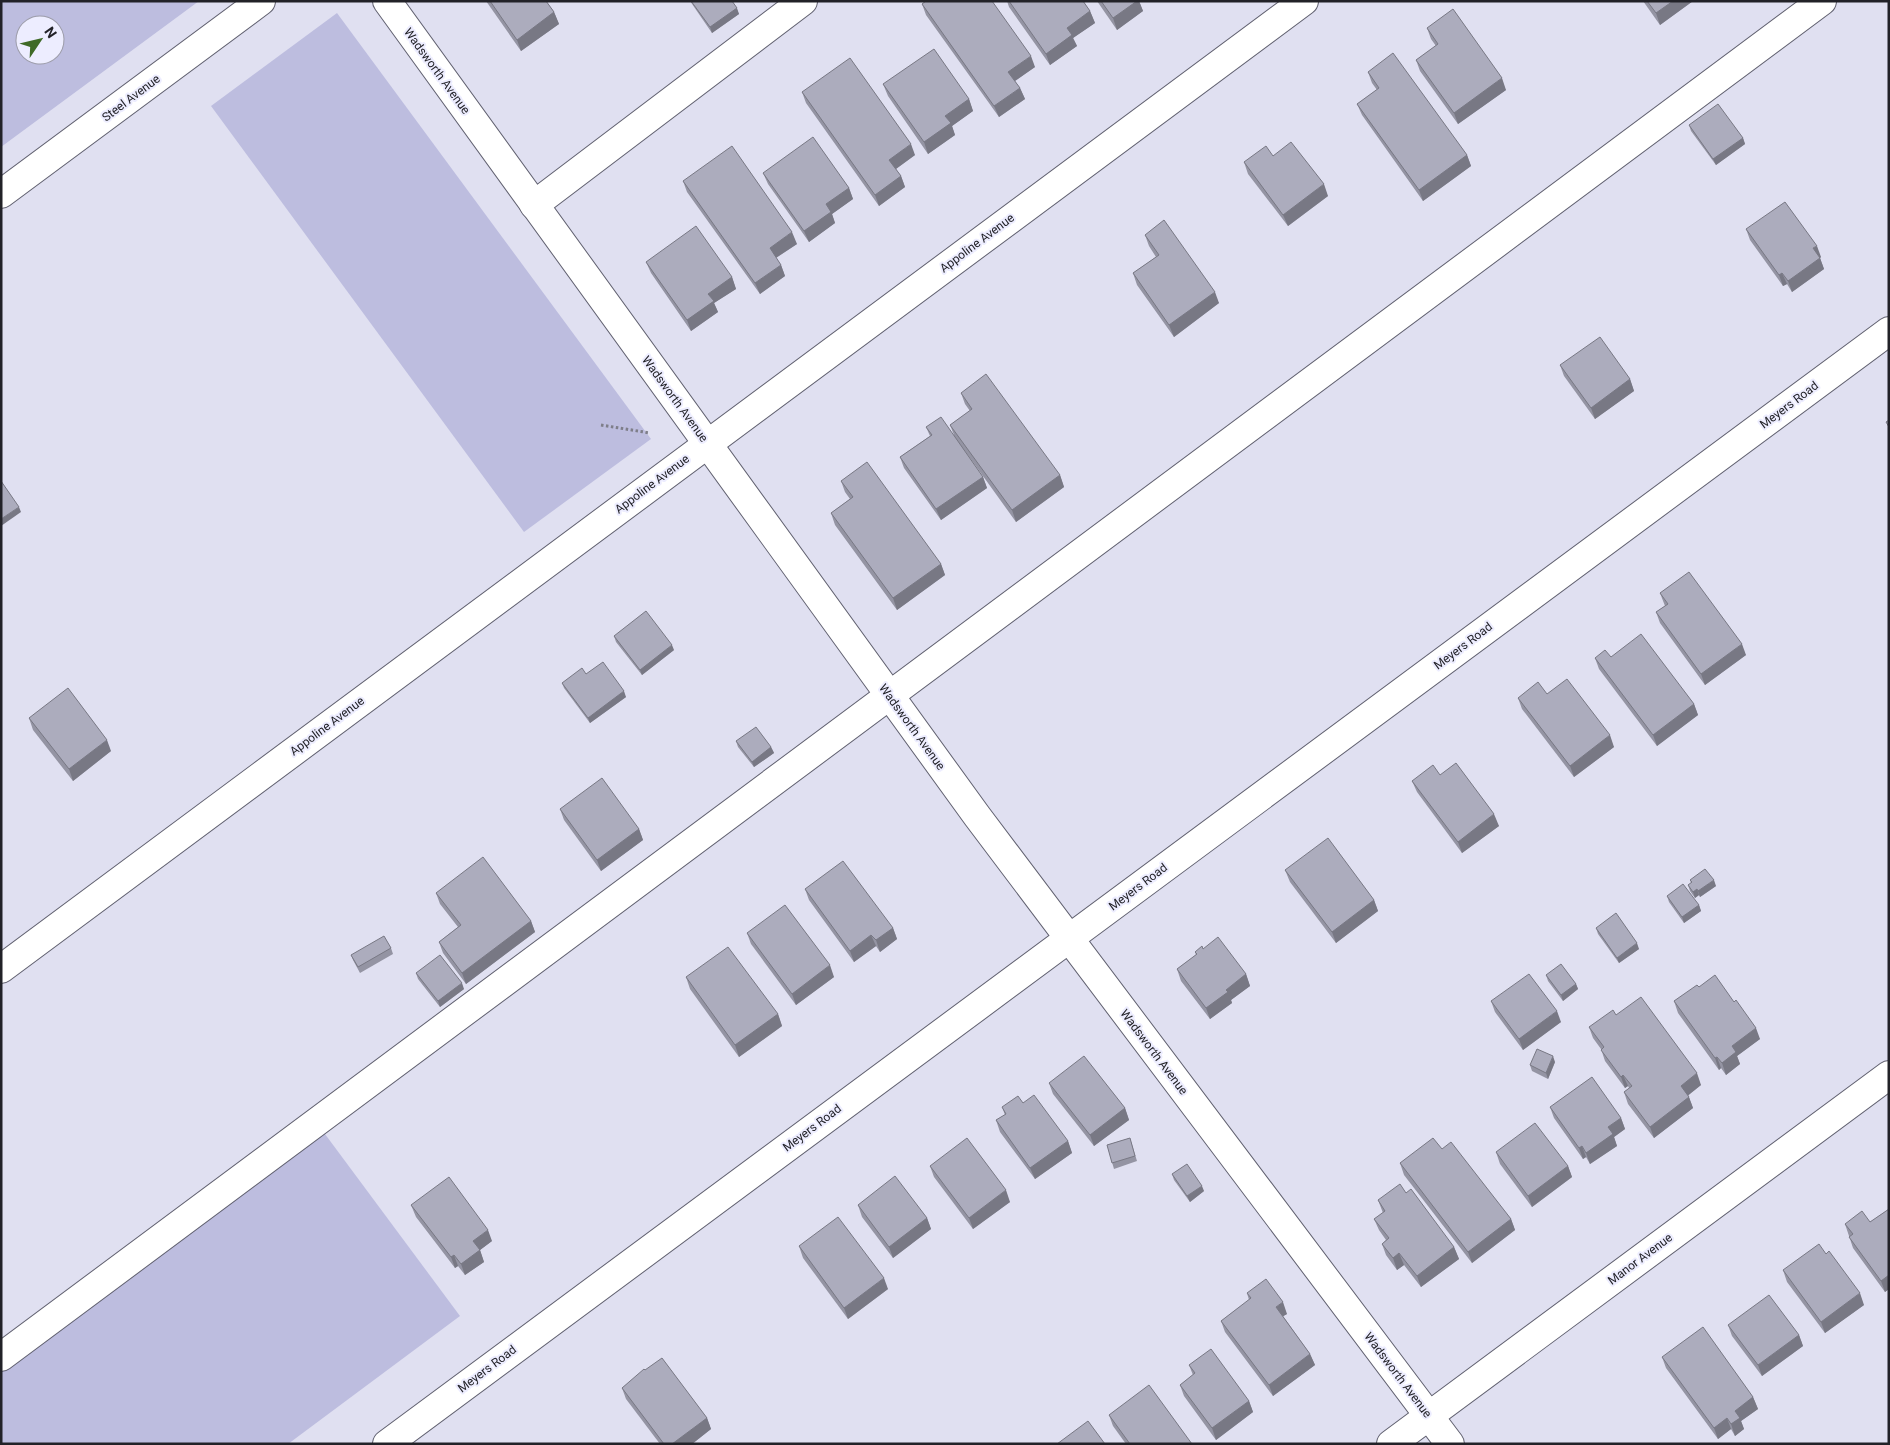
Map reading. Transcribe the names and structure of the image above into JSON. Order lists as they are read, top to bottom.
{
  "streets": {
    "street": [
      "Wadsworth Avenue",
      "Steel Avenue",
      "Appoline Avenue",
      "Meyers Road",
      "Manor Avenue"
    ]
  },
  "crossings": [
    ["Wadsworth Avenue", "Appoline Avenue"],
    ["Wadsworth Avenue", "Meyers Road"],
    ["Wadsworth Avenue", "Manor Avenue"]
  ],
  "north": "top right"
}
